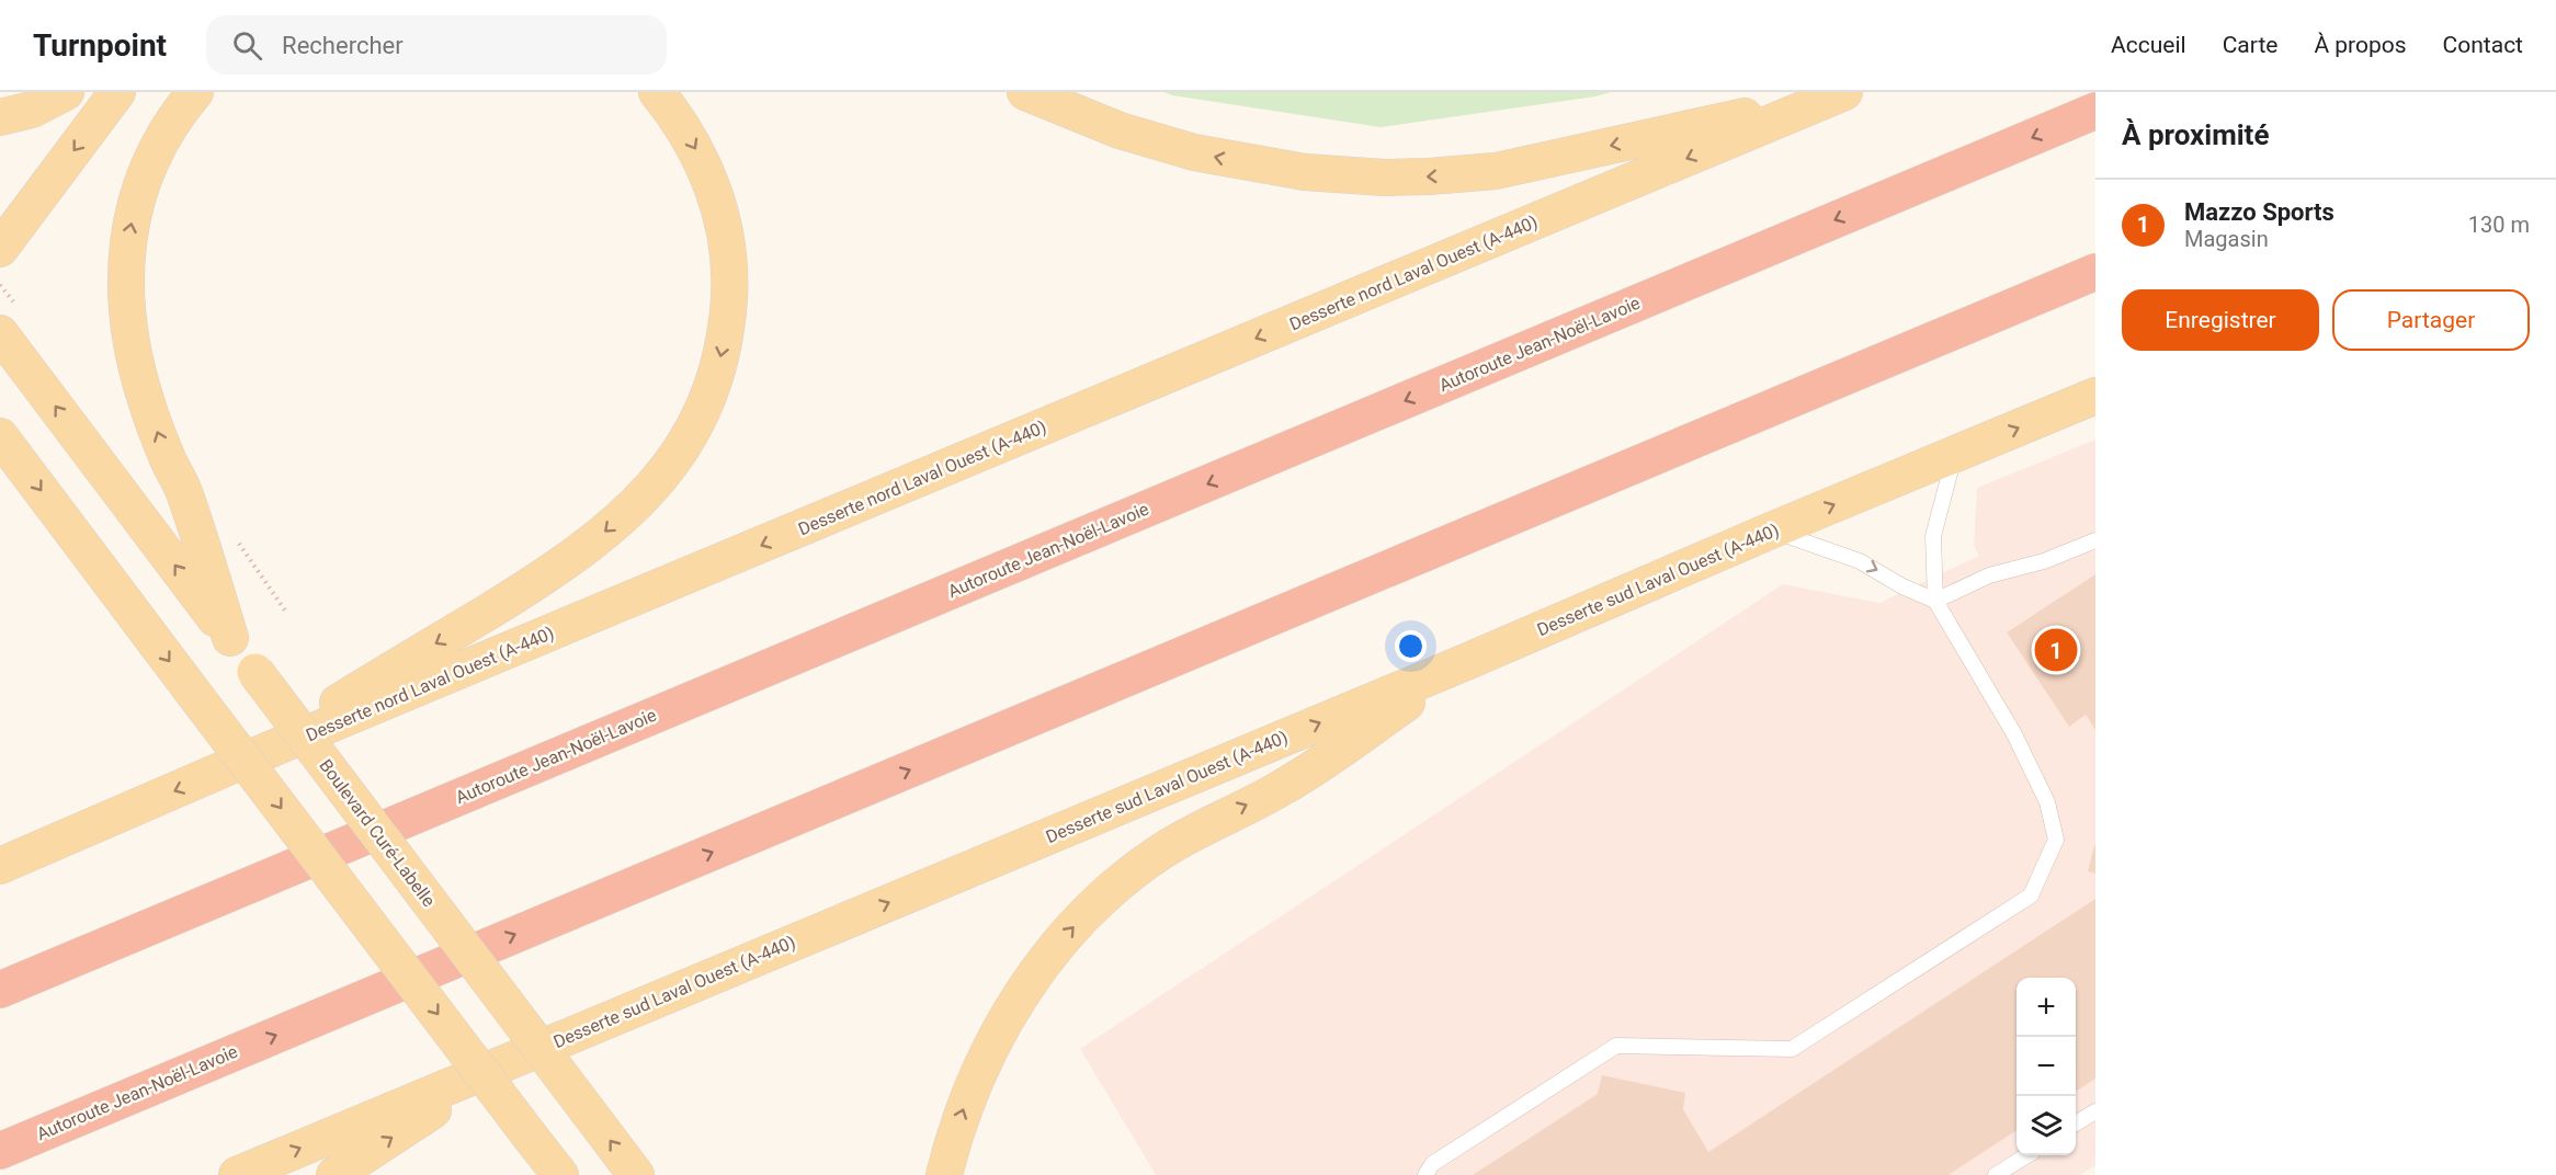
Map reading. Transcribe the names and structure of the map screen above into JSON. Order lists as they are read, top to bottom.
{
  "streets": {
    "highway": ["Autoroute Jean-Noël-Lavoie"],
    "main road": ["Desserte nord Laval Ouest (A-440)", "Desserte sud Laval Ouest (A-440)", "Boulevard Curé-Labelle"]
  },
  "one_way": ["Desserte nord Laval Ouest (A-440)", "Desserte sud Laval Ouest (A-440)"],
  "page": {
    "header": "Turnpoint",
    "search": "Rechercher",
    "nav": [
      "Accueil",
      "Carte",
      "À propos",
      "Contact"
    ],
    "heading": "À proximité",
    "list": [
      {
        "mark": "1",
        "name": "Mazzo Sports",
        "note": "Magasin",
        "value": "130 m"
      }
    ],
    "buttons": ["Enregistrer", "Partager"],
    "pins": "1",
    "map_buttons": ["+", "−"]
  }
}
